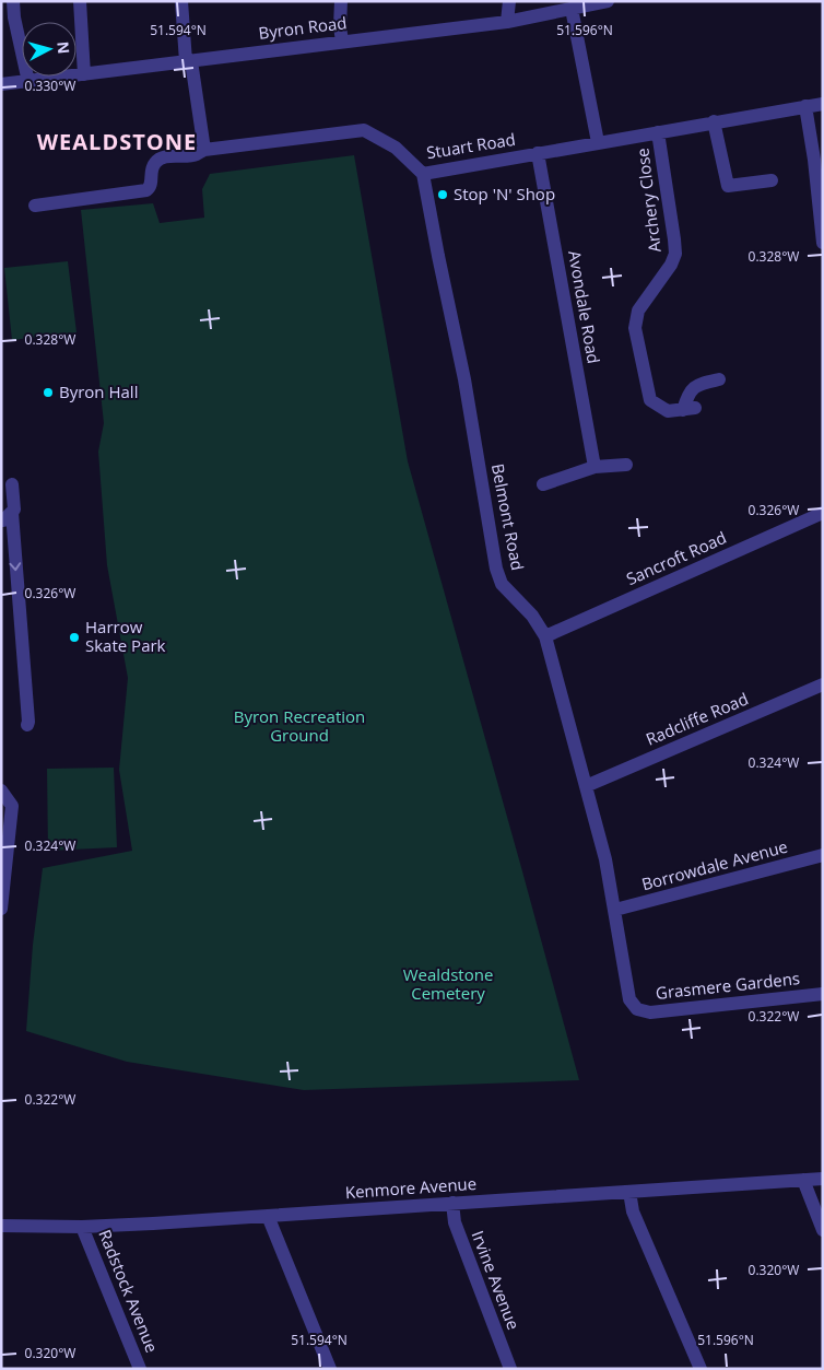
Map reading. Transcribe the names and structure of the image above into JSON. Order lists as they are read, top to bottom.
{
  "streets": {
    "street": [
      "Byron Road",
      "Stuart Road",
      "Archery Close",
      "Avondale Road",
      "Belmont Road",
      "Sancroft Road",
      "Radcliffe Road",
      "Borrowdale Avenue",
      "Grasmere Gardens",
      "Kenmore Avenue",
      "Irvine Avenue",
      "Radstock Avenue"
    ]
  },
  "crossings": [
    ["Stuart Road", "Archery Close"],
    ["Stuart Road", "Avondale Road"],
    ["Stuart Road", "Belmont Road"],
    ["Belmont Road", "Sancroft Road"],
    ["Belmont Road", "Radcliffe Road"],
    ["Belmont Road", "Borrowdale Avenue"],
    ["Belmont Road", "Grasmere Gardens"],
    ["Kenmore Avenue", "Irvine Avenue"],
    ["Kenmore Avenue", "Radstock Avenue"]
  ],
  "districts": ["WEALDSTONE"],
  "parks": ["Byron Recreation Ground", "Wealdstone Cemetery"],
  "places": ["Stop 'N' Shop", "Byron Hall", "Harrow Skate Park"],
  "north": "right",
  "coordinates": [
    "51.594°N",
    "51.596°N",
    "0.330°W",
    "0.328°W",
    "0.326°W",
    "0.324°W",
    "0.322°W",
    "0.320°W"
  ]
}
